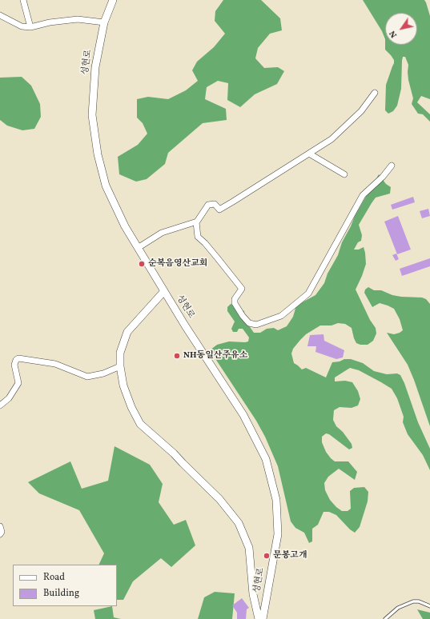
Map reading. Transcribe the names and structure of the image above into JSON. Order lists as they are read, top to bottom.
{
  "streets": {
    "main road": ["성현로"]
  },
  "places": ["순복음영산교회", "NH동일산주유소", "문봉고개"],
  "legend": ["Road", "Building"],
  "north": "bottom left"
}
